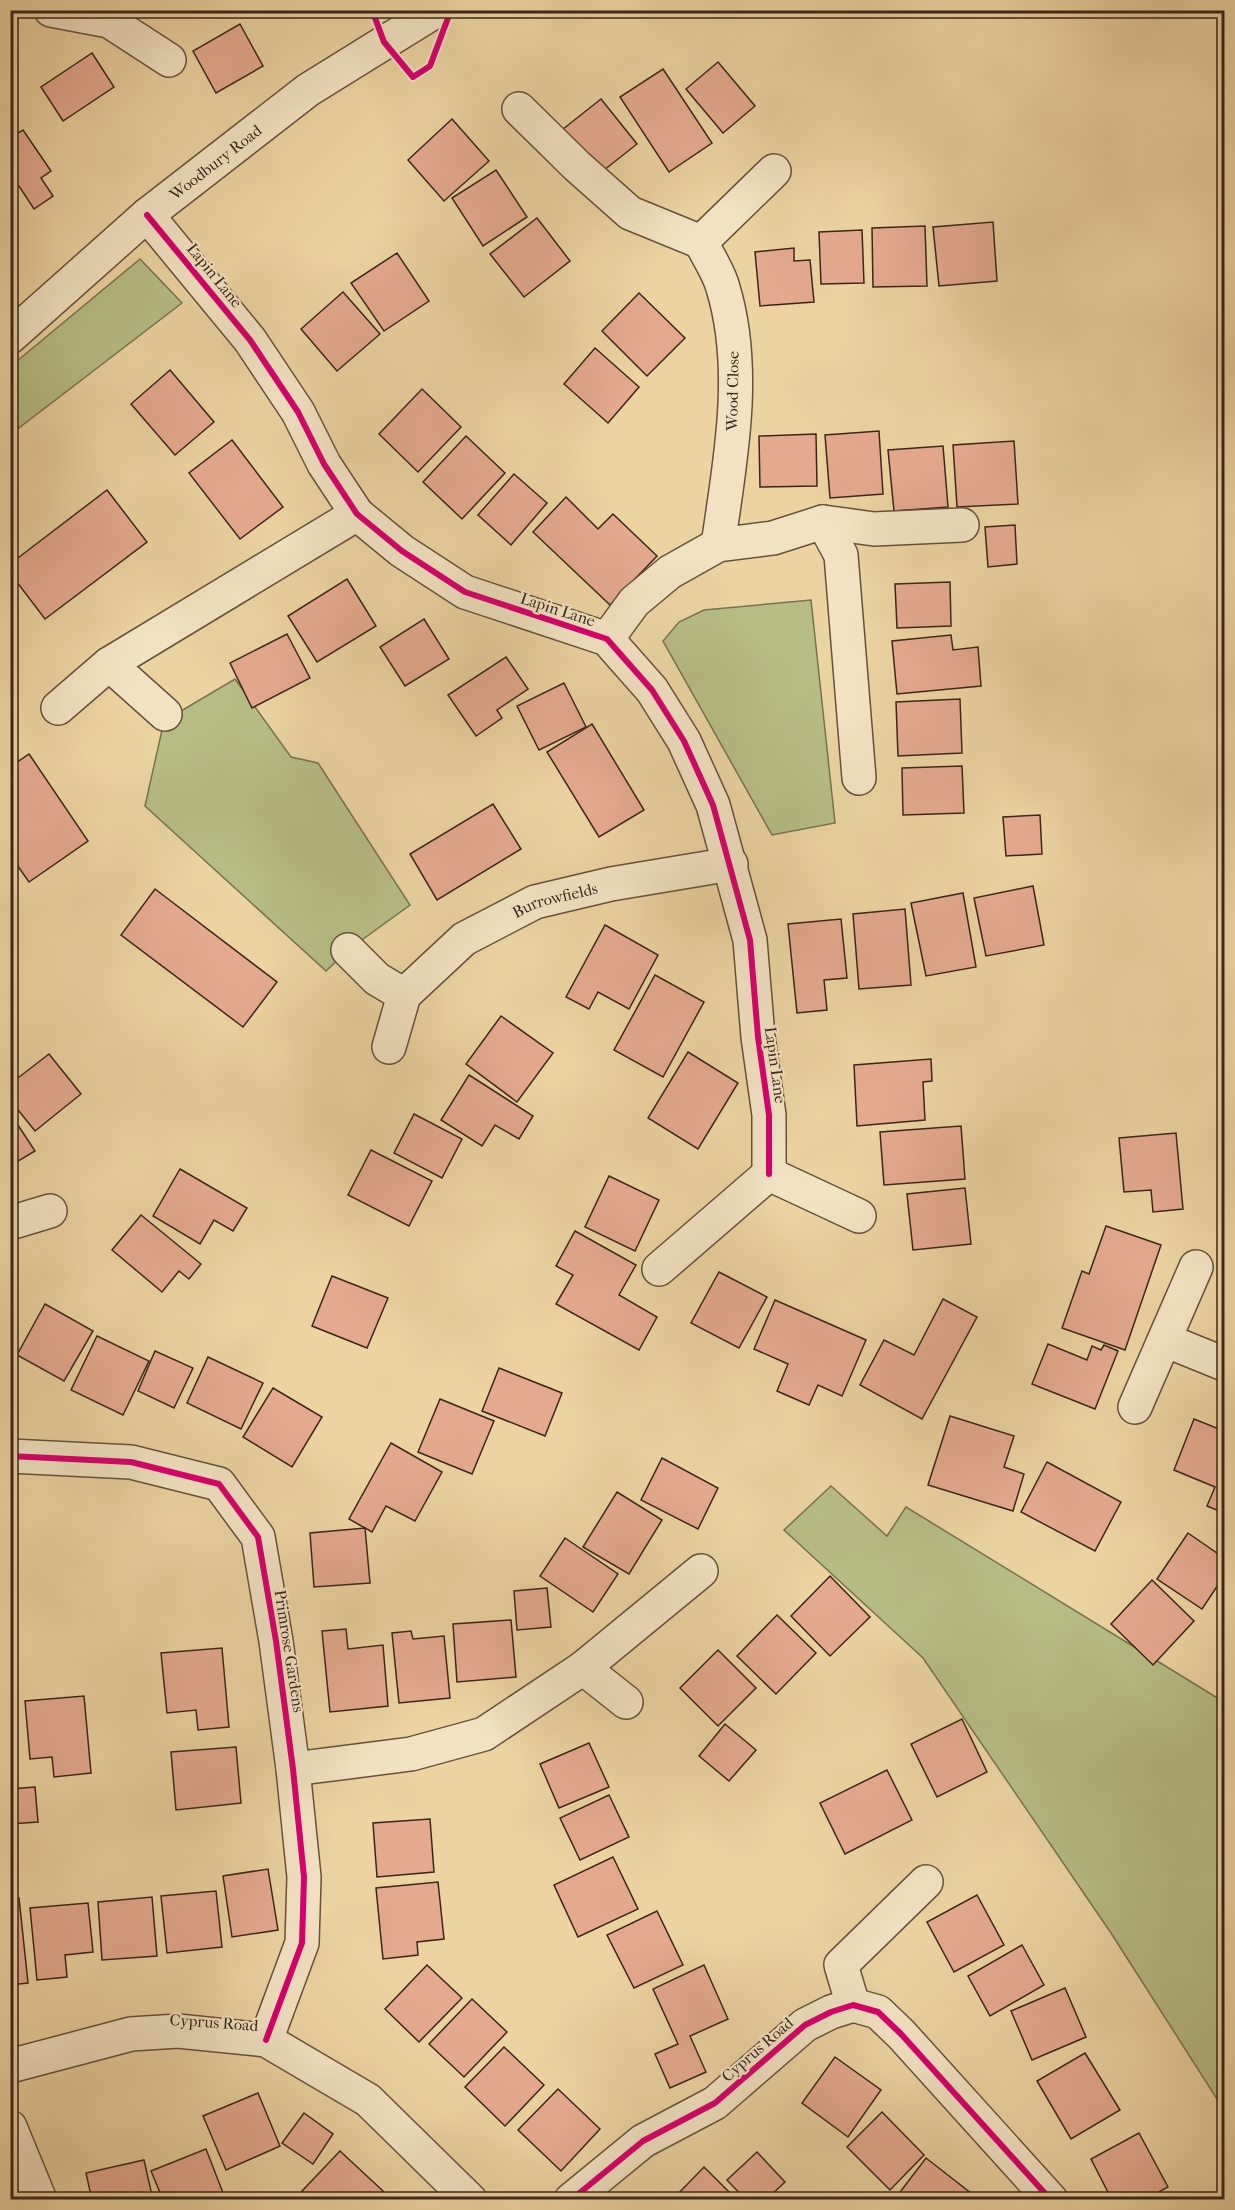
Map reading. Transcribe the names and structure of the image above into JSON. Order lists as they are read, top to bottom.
{
  "streets": {
    "street": [
      "Woodbury Road",
      "Lapin Lane",
      "Wood Close",
      "Burrowfields",
      "Primrose Gardens",
      "Cyprus Road"
    ]
  },
  "crossings": [
    ["Woodbury Road", "Lapin Lane"],
    ["Lapin Lane", "Burrowfields"],
    ["Primrose Gardens", "Cyprus Road"]
  ]
}
